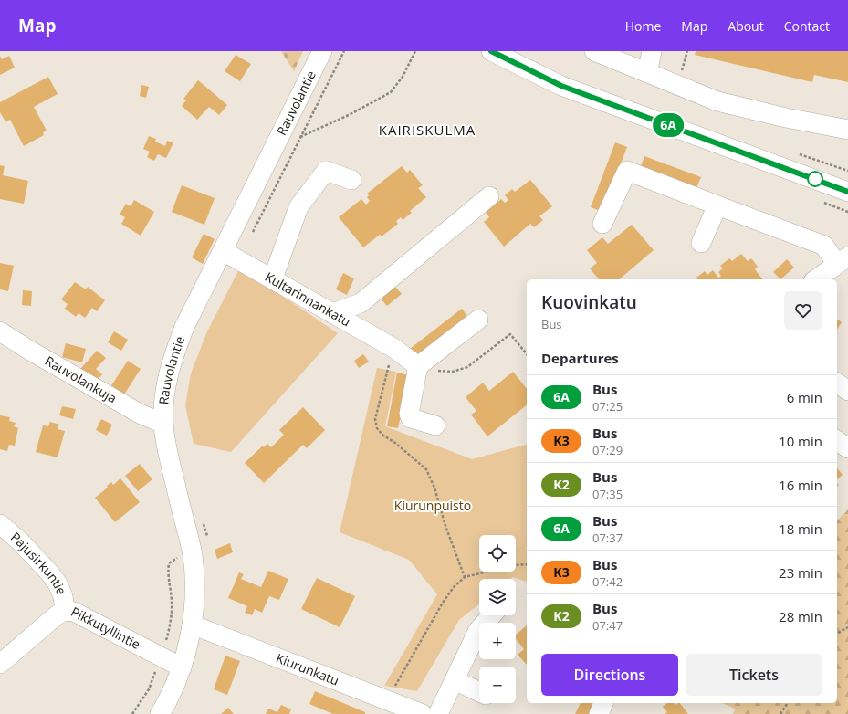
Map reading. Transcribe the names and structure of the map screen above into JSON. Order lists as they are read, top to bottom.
{
  "streets": {
    "street": [
      "Rauvolantie",
      "Kultarinnankatu",
      "Rauvolankuja",
      "Pajusirkuntie",
      "Pikkutyllintie",
      "Kiurunkatu"
    ]
  },
  "crossings": [
    ["Rauvolantie", "Kultarinnankatu"],
    ["Rauvolantie", "Rauvolankuja"],
    ["Rauvolantie", "Pikkutyllintie"],
    ["Rauvolantie", "Kiurunkatu"],
    ["Pajusirkuntie", "Pikkutyllintie"]
  ],
  "districts": ["KAIRISKULMA"],
  "parks": ["Kiurunpuisto"],
  "lines": ["bus line 6A"],
  "page": {
    "header": "Map",
    "nav": [
      "Home",
      "Map",
      "About",
      "Contact"
    ],
    "on_map": "6A",
    "heading": [
      ["Kuovinkatu", "Bus"],
      "Departures"
    ],
    "list": [
      {
        "mark": "6A",
        "name": "Bus",
        "note": "07:25",
        "value": "6 min"
      },
      {
        "mark": "K3",
        "name": "Bus",
        "note": "07:29",
        "value": "10 min"
      },
      {
        "mark": "K2",
        "name": "Bus",
        "note": "07:35",
        "value": "16 min"
      },
      {
        "mark": "6A",
        "name": "Bus",
        "note": "07:37",
        "value": "18 min"
      },
      {
        "mark": "K3",
        "name": "Bus",
        "note": "07:42",
        "value": "23 min"
      },
      {
        "mark": "K2",
        "name": "Bus",
        "note": "07:47",
        "value": "28 min"
      }
    ],
    "map_buttons": ["+", "−"],
    "buttons": ["Directions", "Tickets"]
  }
}
